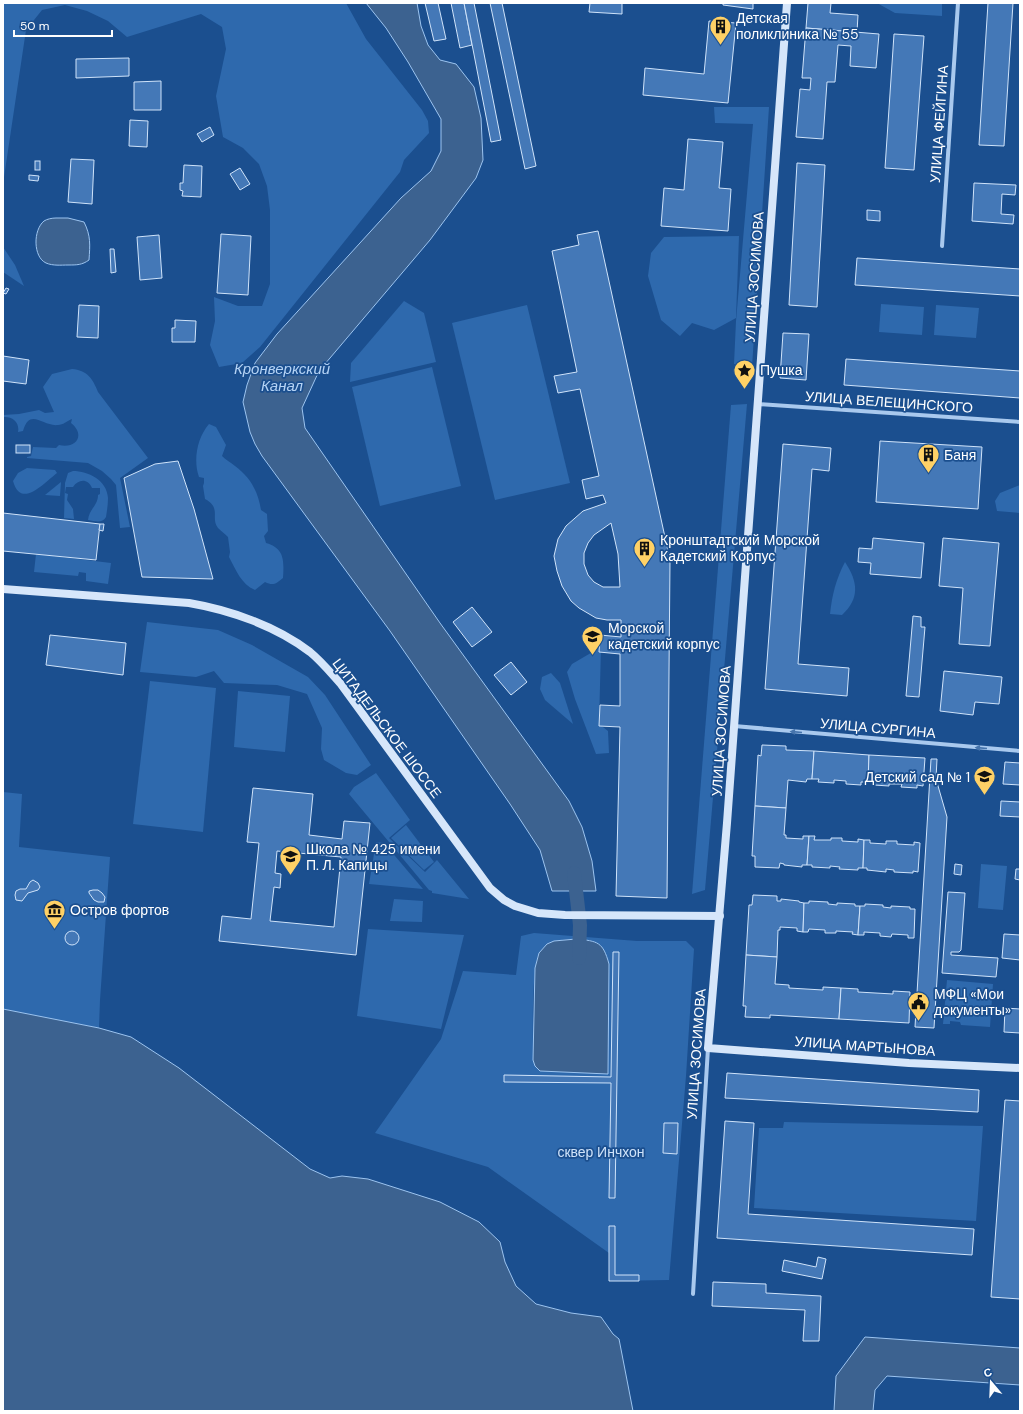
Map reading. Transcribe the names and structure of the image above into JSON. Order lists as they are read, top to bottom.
{
  "streets": {
    "main road": ["УЛИЦА ЗОСИМОВА", "ЦИТАДЕЛЬСКОЕ ШОССЕ", "УЛИЦА МАРТЫНОВА"],
    "street": ["УЛИЦА ФЕЙГИНА", "УЛИЦА ВЕЛЕЩИНСКОГО", "УЛИЦА СУРГИНА"]
  },
  "crossings": [
    ["УЛИЦА ЗОСИМОВА", "УЛИЦА ВЕЛЕЩИНСКОГО"],
    ["УЛИЦА ЗОСИМОВА", "ЦИТАДЕЛЬСКОЕ ШОССЕ"],
    ["УЛИЦА ЗОСИМОВА", "УЛИЦА СУРГИНА"],
    ["УЛИЦА ЗОСИМОВА", "УЛИЦА МАРТЫНОВА"]
  ],
  "one_way": ["УЛИЦА СУРГИНА"],
  "water": ["Кронверкский Канал"],
  "parks": ["сквер Инчхон"],
  "places": {
    "building": ["Детская поликлиника № 55", "Баня", "Кронштадтский Морской Кадетский Корпус"],
    "place": ["Пушка"],
    "school or university": ["Морской кадетский корпус", "Детский сад № 1", "Школа № 425 имени П. Л. Капицы"],
    "museum": ["Остров фортов"],
    "public building": ["МФЦ «Мои документы»"]
  },
  "scale_bar": "50 m",
  "north": "top"
}
